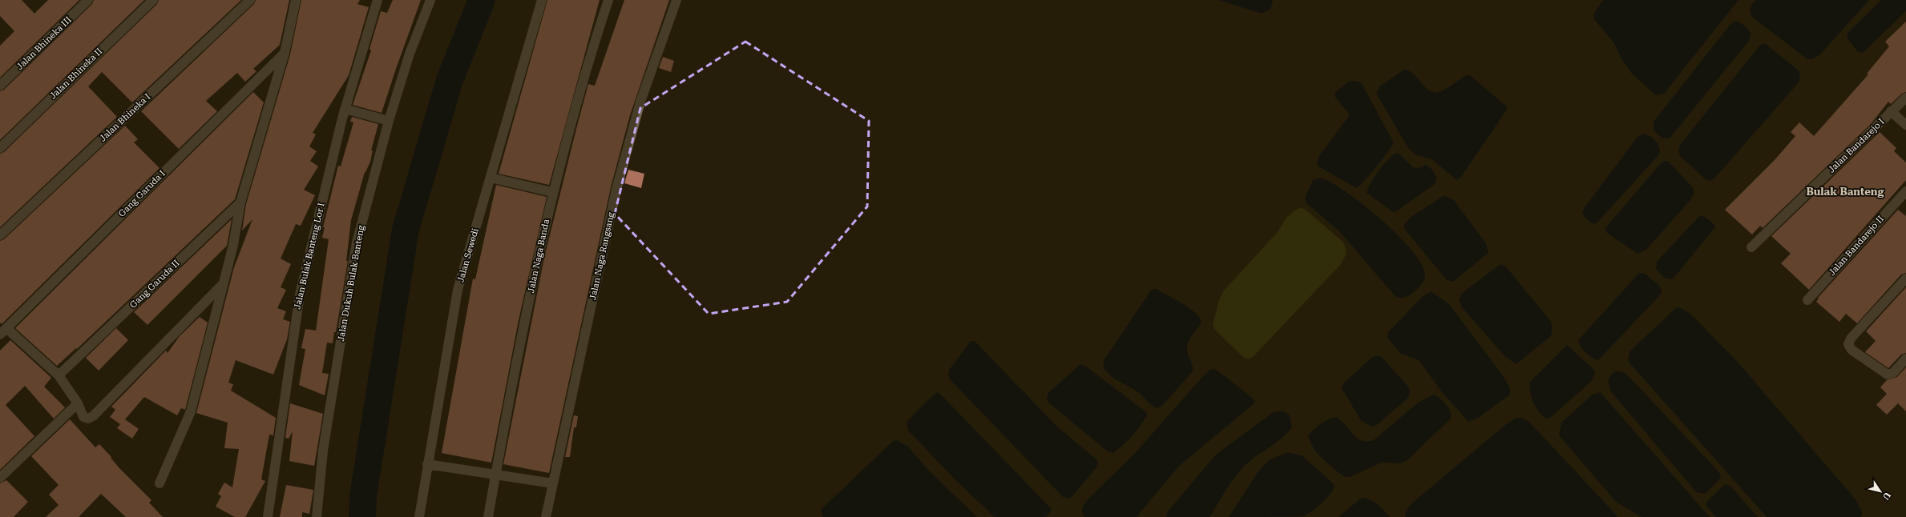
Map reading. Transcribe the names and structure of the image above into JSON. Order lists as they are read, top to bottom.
{
  "streets": {
    "street": [
      "Jalan Bhineka III",
      "Jalan Bhineka II",
      "Jalan Bhineka I",
      "Jalan Bandarejo I",
      "Gang Garuda I",
      "Jalan Bandarejo II",
      "Jalan Sewedi",
      "Jalan Bulak Banteng Lor I",
      "Jalan Naga Banda",
      "Jalan Naga Rangsang",
      "Jalan Dukuh Bulak Banteng",
      "Gang Garuda II"
    ]
  },
  "districts": ["Bulak Banteng"],
  "north": "bottom right"
}
